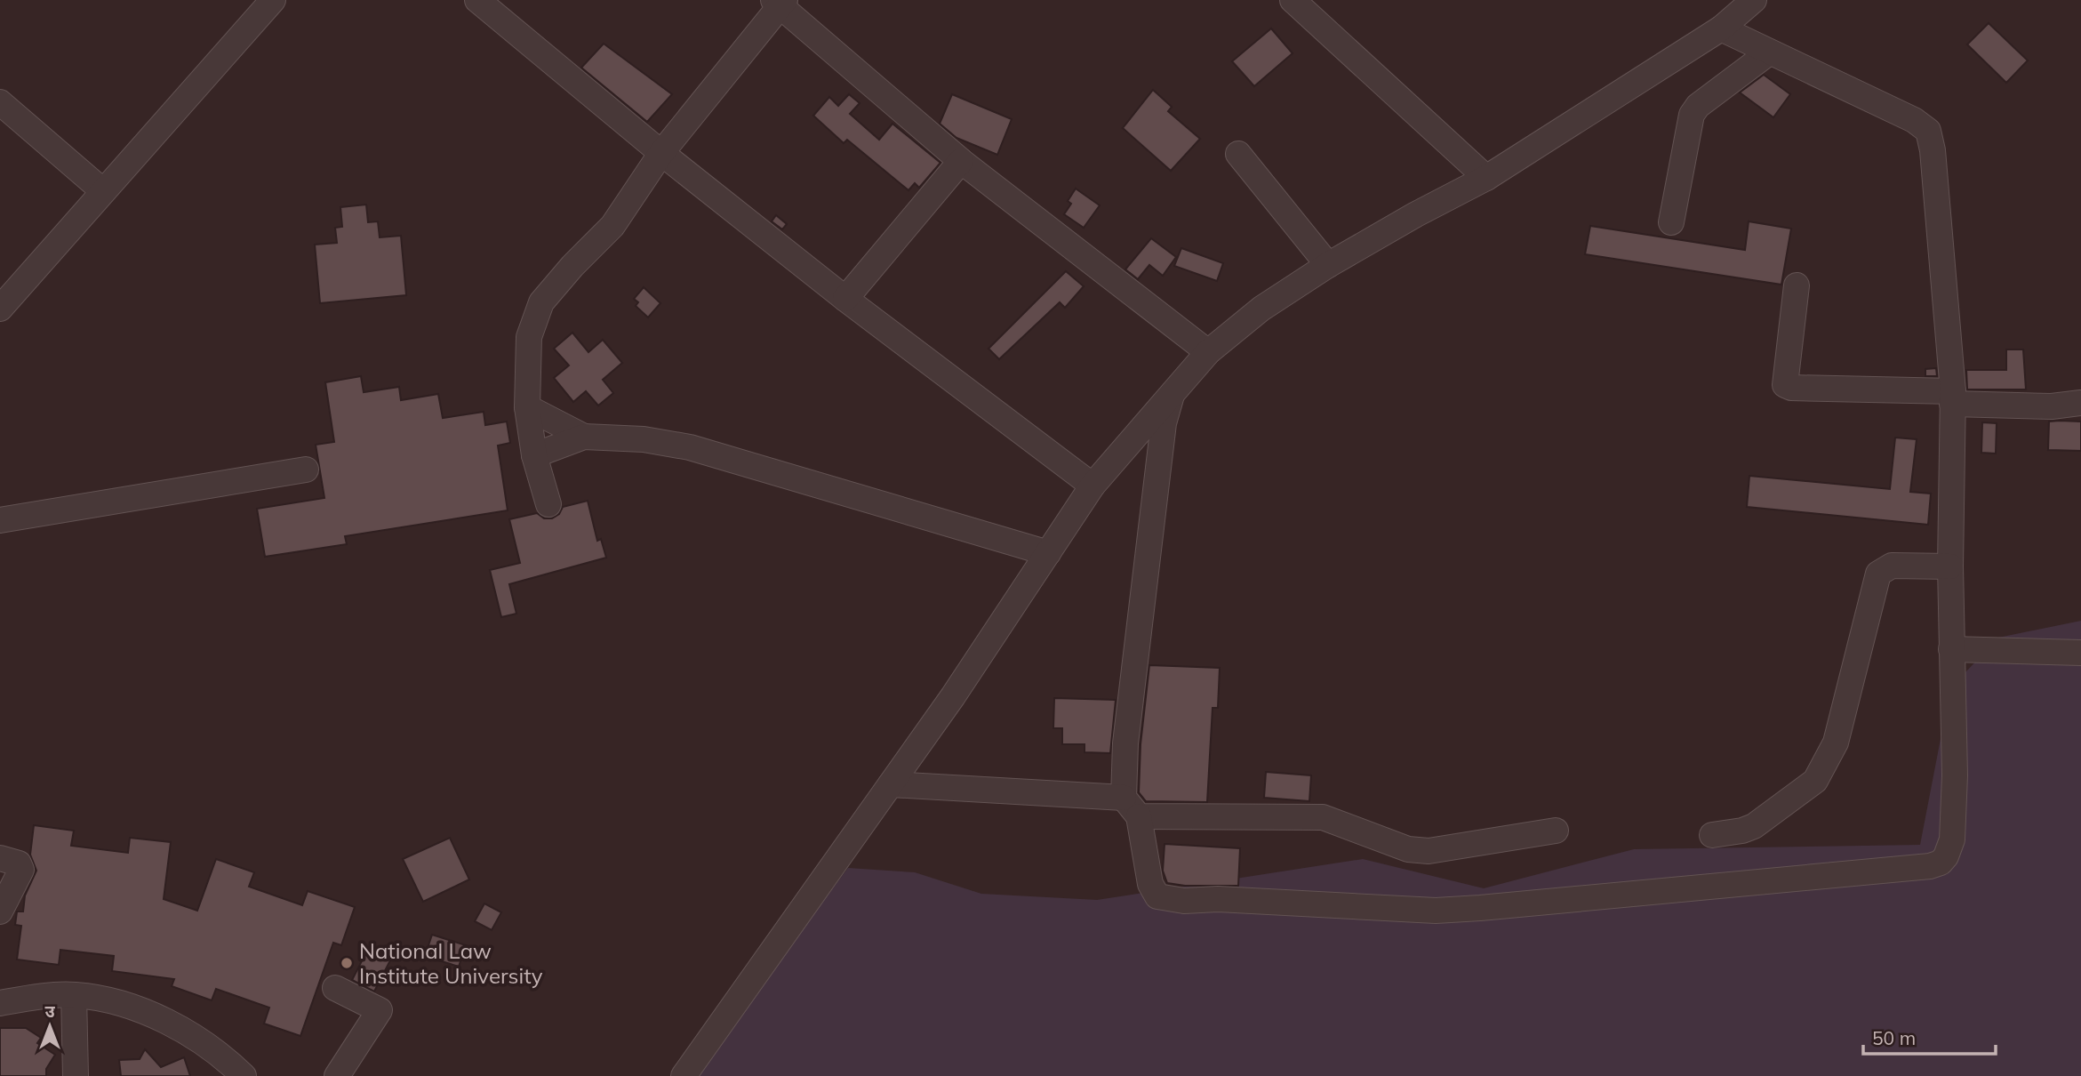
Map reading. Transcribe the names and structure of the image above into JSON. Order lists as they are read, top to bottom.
{
  "places": ["National Law Institute University"],
  "scale_bar": "50 m",
  "north": "top"
}
